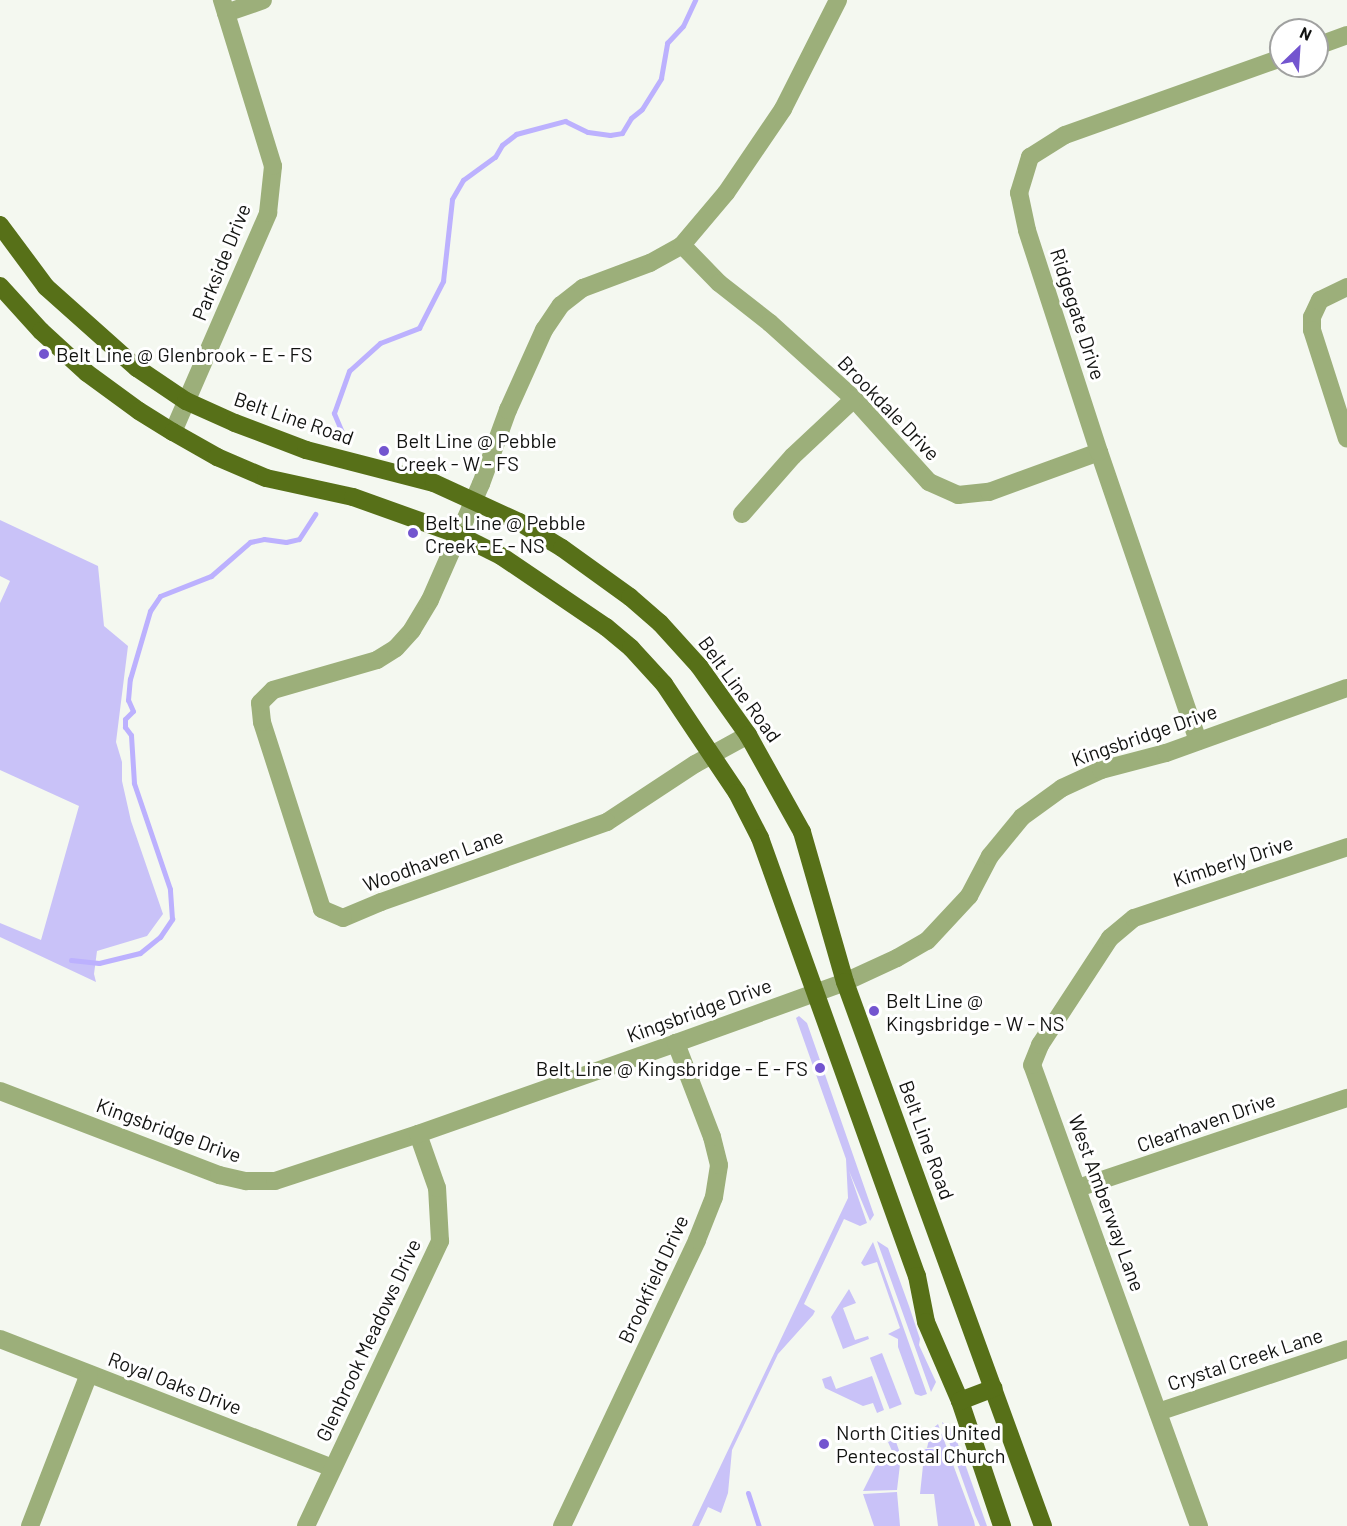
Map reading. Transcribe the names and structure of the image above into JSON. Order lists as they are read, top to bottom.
{
  "streets": {
    "main road": ["Belt Line Road"],
    "street": [
      "Parkside Drive",
      "Ridgegate Drive",
      "Brookdale Drive",
      "Kingsbridge Drive",
      "Woodhaven Lane",
      "Kimberly Drive",
      "Clearhaven Drive",
      "West Amberway Lane",
      "Brookfield Drive",
      "Glenbrook Meadows Drive",
      "Crystal Creek Lane",
      "Royal Oaks Drive"
    ]
  },
  "crossings": [
    ["Parkside Drive", "Belt Line Road"],
    ["Ridgegate Drive", "Brookdale Drive"],
    ["Ridgegate Drive", "Kingsbridge Drive"],
    ["Belt Line Road", "Kingsbridge Drive"],
    ["Belt Line Road", "Woodhaven Lane"],
    ["Kingsbridge Drive", "Brookfield Drive"],
    ["Kingsbridge Drive", "Glenbrook Meadows Drive"],
    ["Kimberly Drive", "West Amberway Lane"],
    ["Clearhaven Drive", "West Amberway Lane"],
    ["West Amberway Lane", "Crystal Creek Lane"],
    ["Glenbrook Meadows Drive", "Royal Oaks Drive"]
  ],
  "places": [
    "Belt Line @ Glenbrook - E - FS",
    "Belt Line @ Pebble Creek - W - FS",
    "Belt Line @ Pebble Creek - E - NS",
    "Belt Line @ Kingsbridge - W - NS",
    "Belt Line @ Kingsbridge - E - FS",
    "North Cities United Pentecostal Church"
  ],
  "north": "top right"
}
